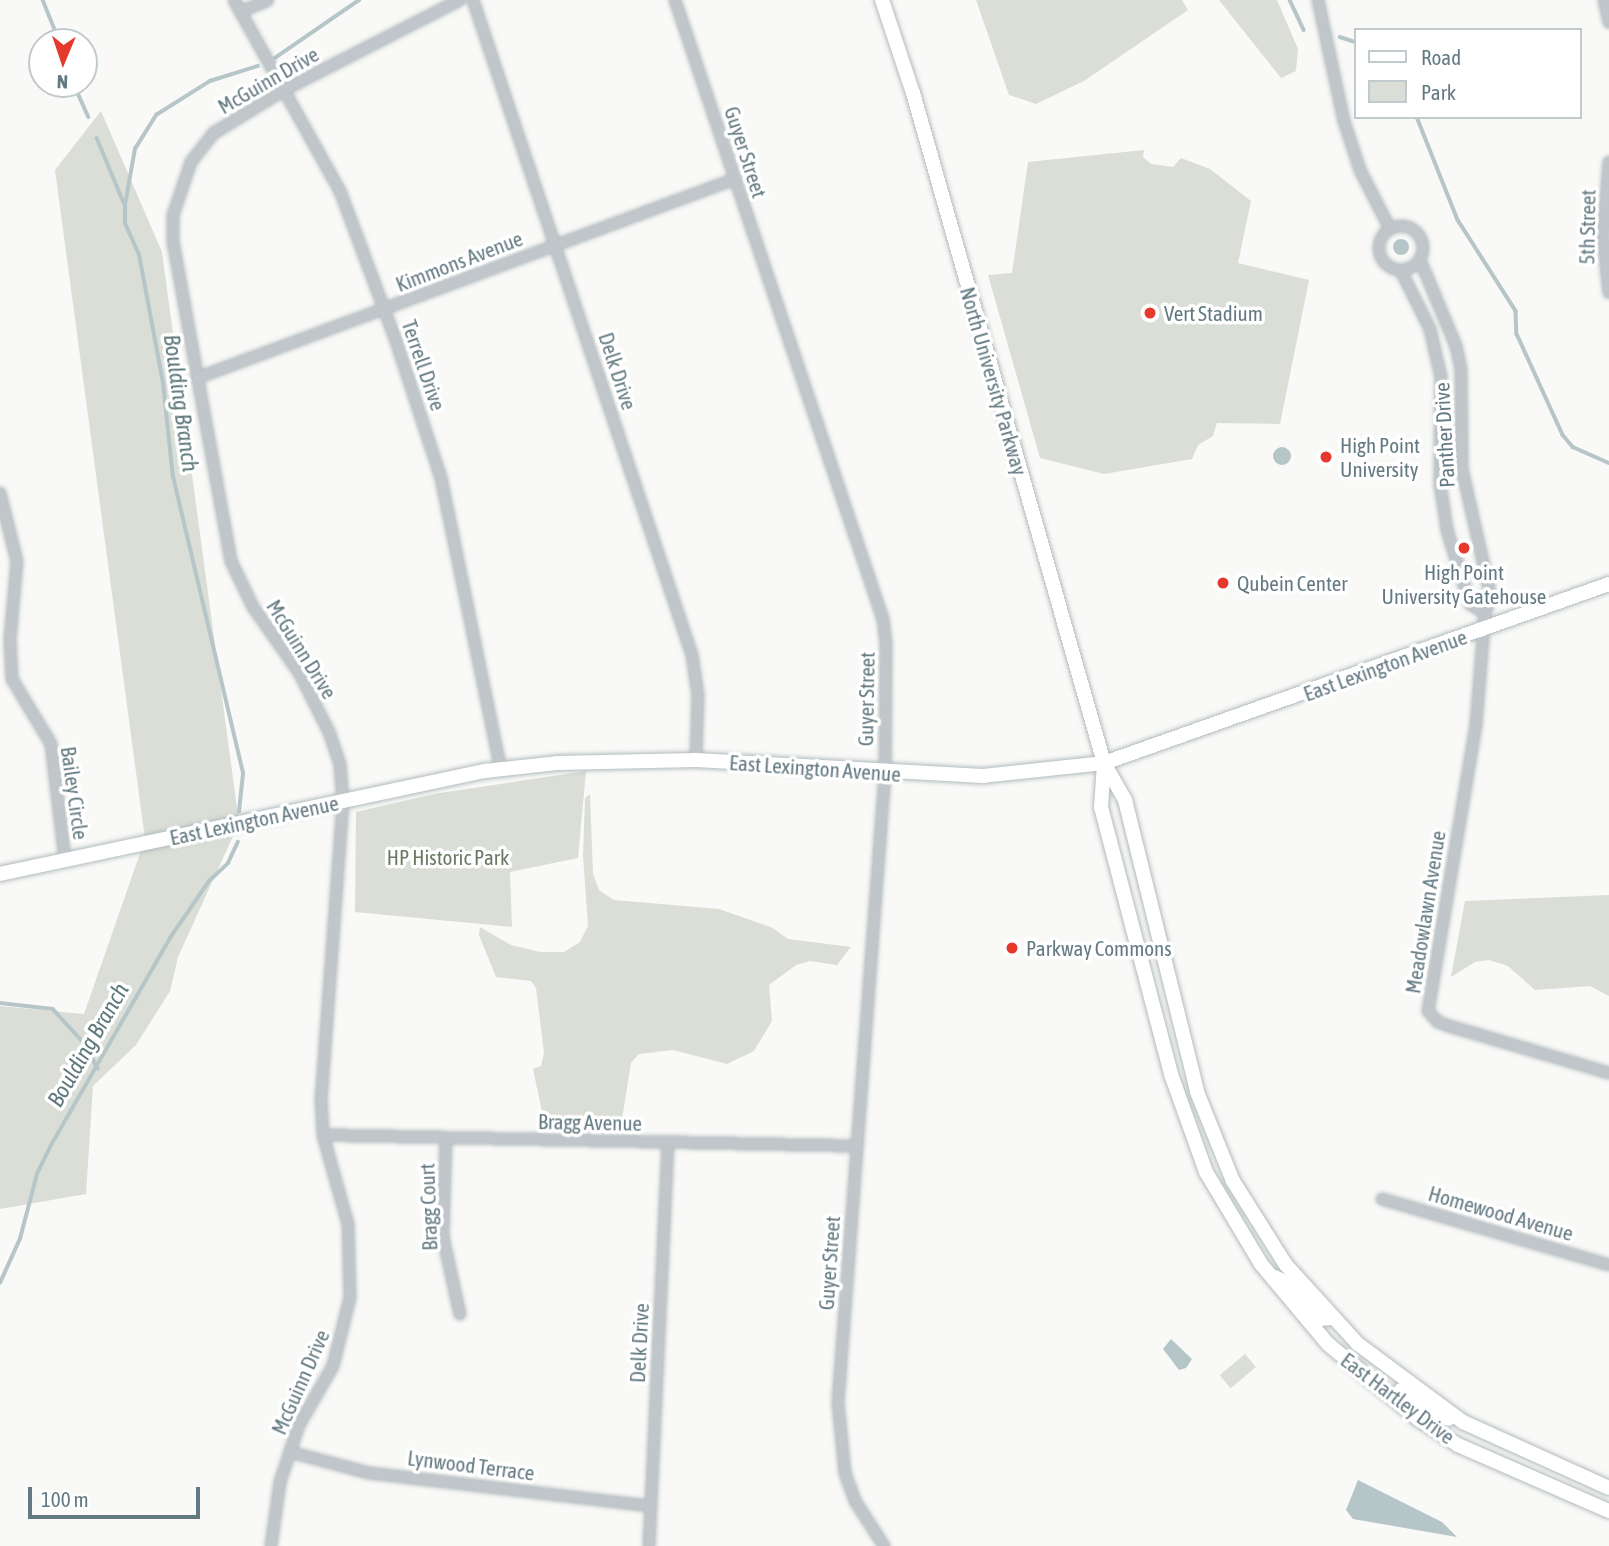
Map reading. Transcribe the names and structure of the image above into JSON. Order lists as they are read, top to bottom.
{
  "streets": {
    "main road": ["North University Parkway", "East Lexington Avenue", "East Hartley Drive"],
    "street": [
      "McGuinn Drive",
      "Guyer Street",
      "5th Street",
      "Kimmons Avenue",
      "Terrell Drive",
      "Delk Drive",
      "Panther Drive",
      "Bailey Circle",
      "Meadowlawn Avenue",
      "Bragg Avenue",
      "Bragg Court",
      "Homewood Avenue",
      "Lynwood Terrace"
    ]
  },
  "crossings": [
    ["McGuinn Drive", "Kimmons Avenue"],
    ["McGuinn Drive", "Terrell Drive"],
    ["McGuinn Drive", "East Lexington Avenue"],
    ["McGuinn Drive", "Bragg Avenue"],
    ["McGuinn Drive", "Lynwood Terrace"],
    ["Guyer Street", "Kimmons Avenue"],
    ["Guyer Street", "East Lexington Avenue"],
    ["Guyer Street", "Bragg Avenue"],
    ["Kimmons Avenue", "Terrell Drive"],
    ["Kimmons Avenue", "Delk Drive"],
    ["Terrell Drive", "East Lexington Avenue"],
    ["Delk Drive", "East Lexington Avenue"],
    ["Delk Drive", "Bragg Avenue"],
    ["Delk Drive", "Lynwood Terrace"],
    ["North University Parkway", "East Lexington Avenue"],
    ["North University Parkway", "East Hartley Drive"],
    ["Panther Drive", "East Lexington Avenue"],
    ["Panther Drive", "Meadowlawn Avenue"],
    ["East Lexington Avenue", "Bailey Circle"],
    ["East Lexington Avenue", "Meadowlawn Avenue"],
    ["Bragg Avenue", "Bragg Court"]
  ],
  "water": ["Boulding Branch"],
  "parks": ["HP Historic Park"],
  "places": [
    "Vert Stadium",
    "High Point University",
    "High Point University Gatehouse",
    "Qubein Center",
    "Parkway Commons"
  ],
  "legend": ["Road", "Park"],
  "scale_bar": "100 m",
  "north": "bottom"
}
